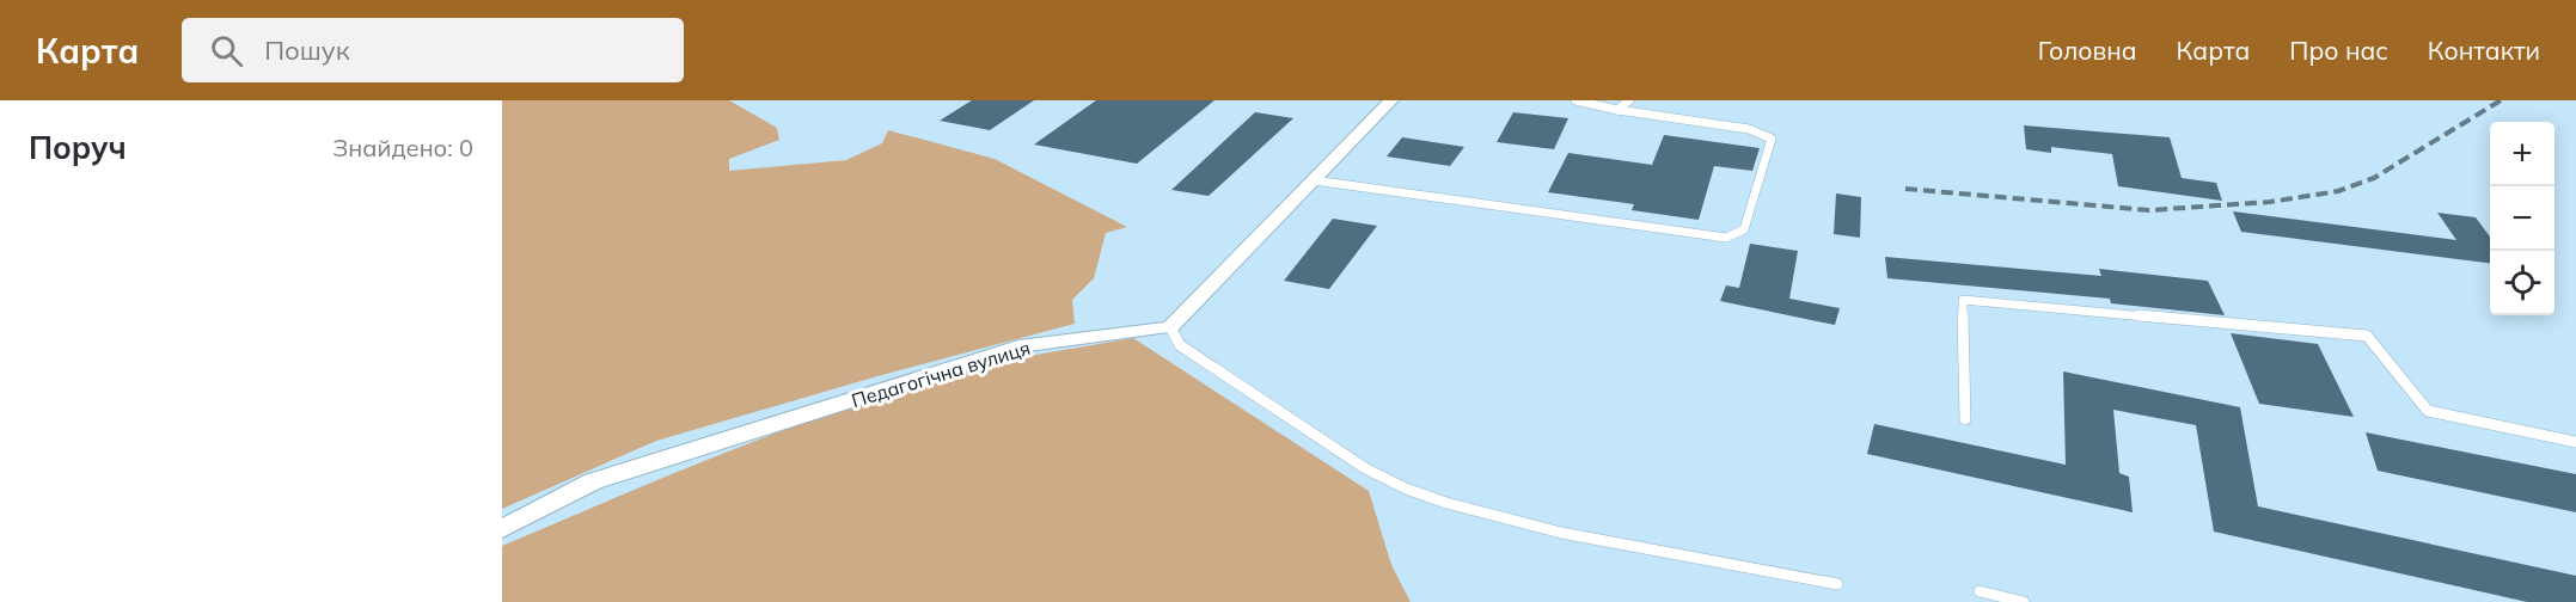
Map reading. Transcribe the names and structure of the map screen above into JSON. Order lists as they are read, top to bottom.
{
  "streets": {
    "street": ["Педагогічна вулиця"]
  },
  "page": {
    "header": "Карта",
    "search": "Пошук",
    "nav": [
      "Головна",
      "Карта",
      "Про нас",
      "Контакти"
    ],
    "heading": ["Поруч", "Знайдено: 0"],
    "map_buttons": ["+", "−"]
  }
}
